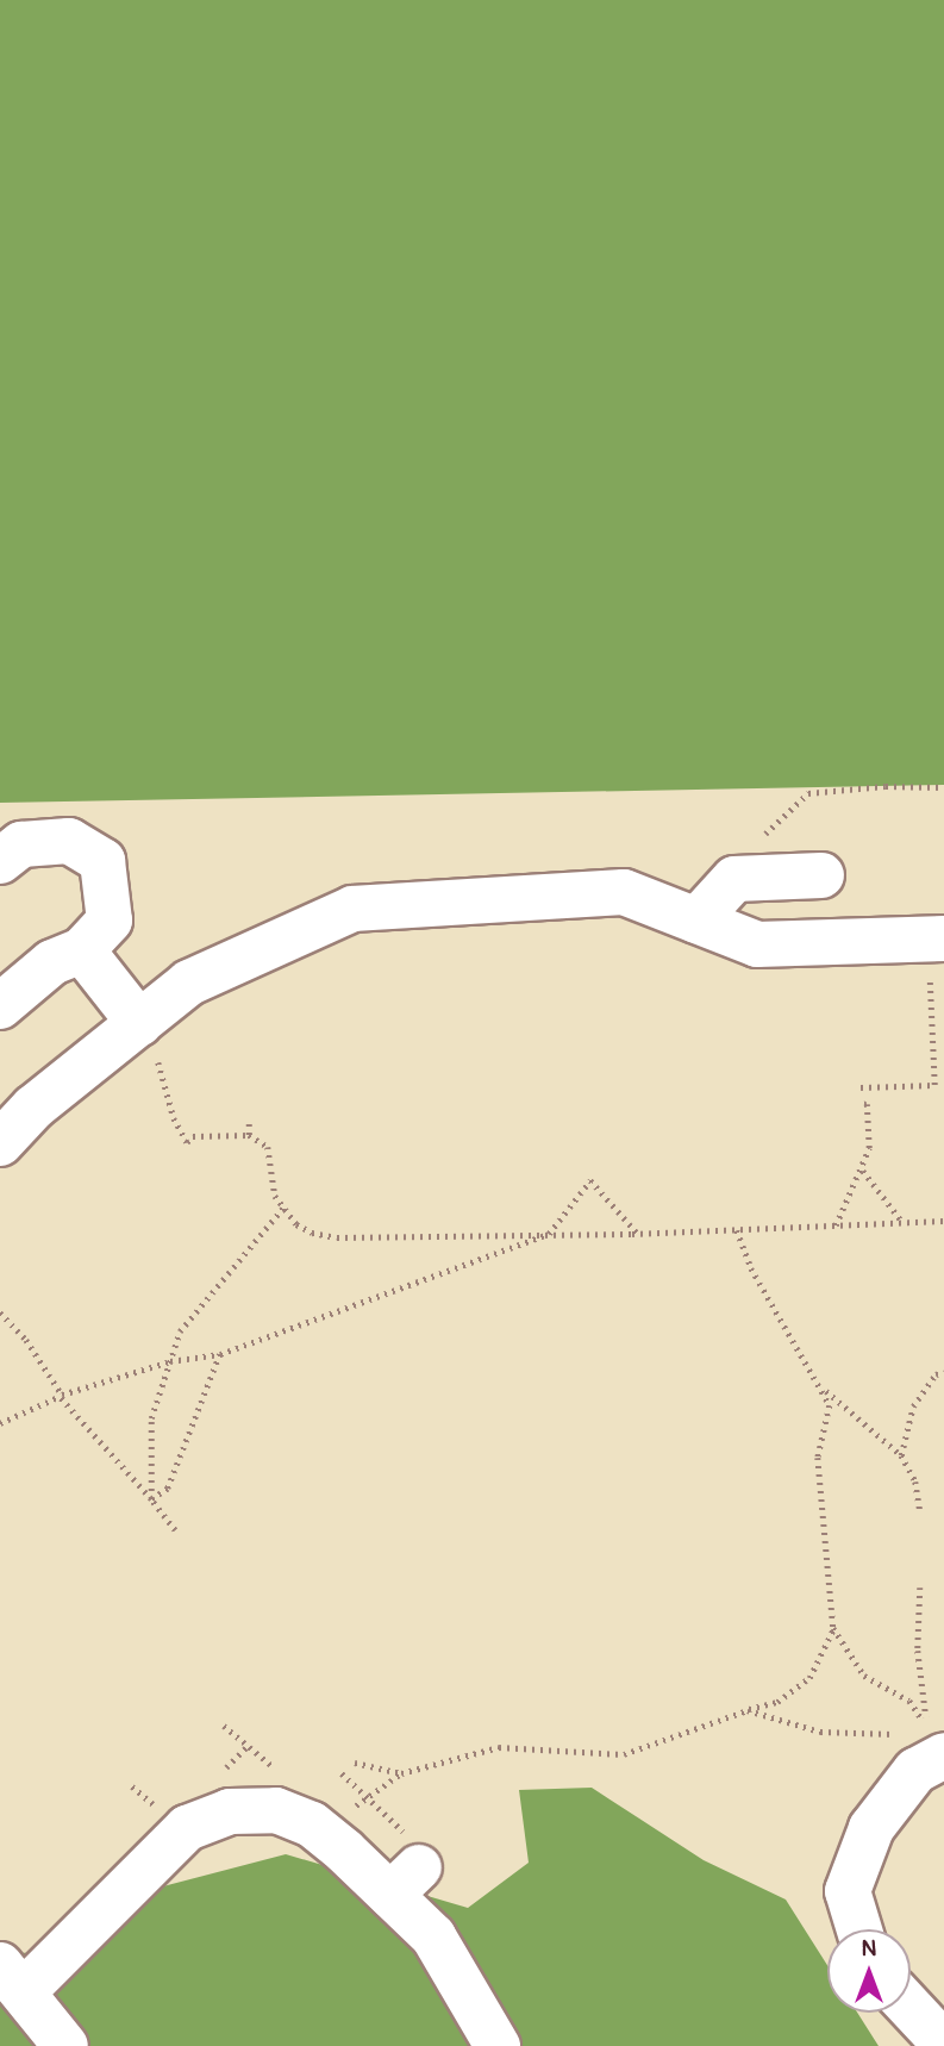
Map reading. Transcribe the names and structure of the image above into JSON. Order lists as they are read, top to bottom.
{
  "north": "top"
}
